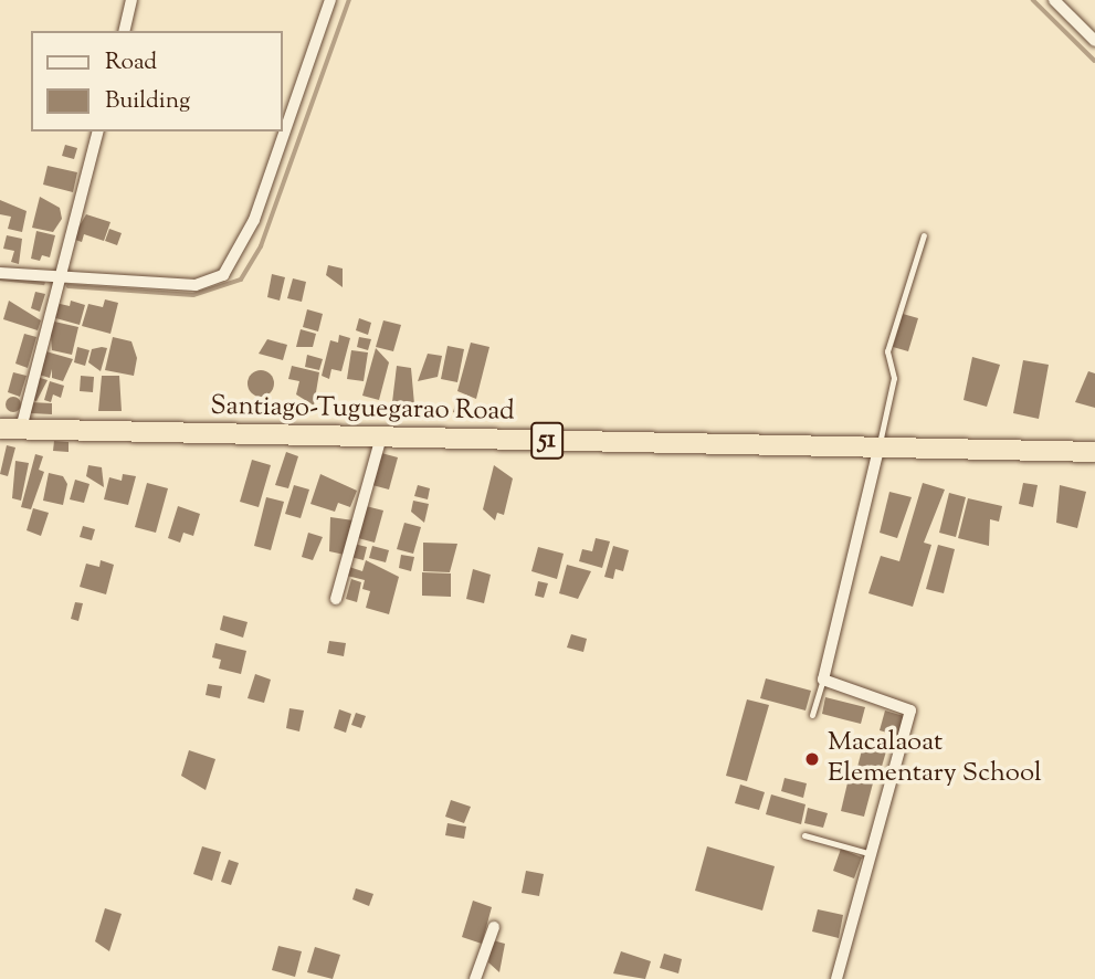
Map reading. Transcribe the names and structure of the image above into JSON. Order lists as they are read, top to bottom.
{
  "streets": {
    "highway": ["Santiago-Tuguegarao Road", "51"]
  },
  "places": ["Macalaoat Elementary School"],
  "legend": ["Road", "Building"]
}
